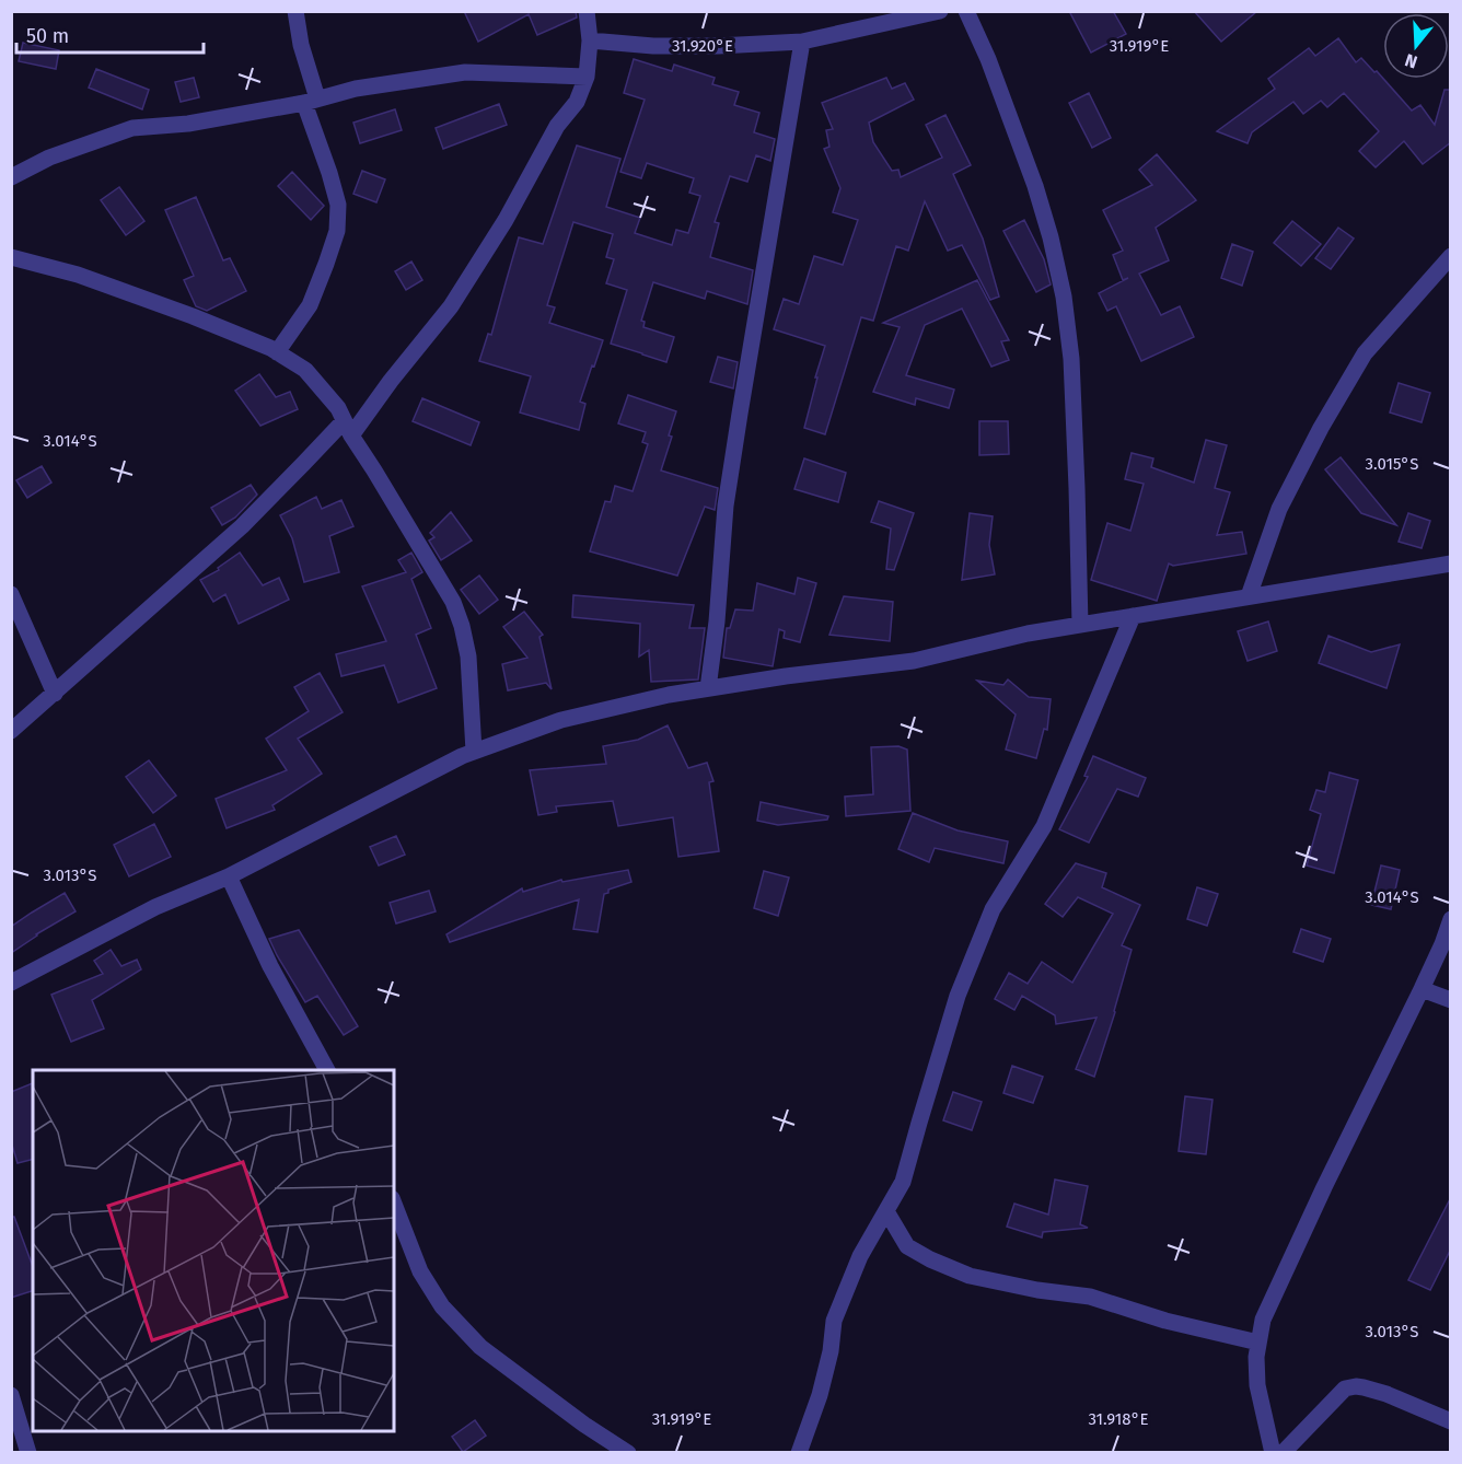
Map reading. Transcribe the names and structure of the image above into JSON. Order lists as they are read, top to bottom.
{
  "scale_bar": "50 m",
  "north": "bottom",
  "coordinates": [
    "31.920°E",
    "31.919°E",
    "3.014°S",
    "3.015°S",
    "3.013°S",
    "31.918°E"
  ]
}
